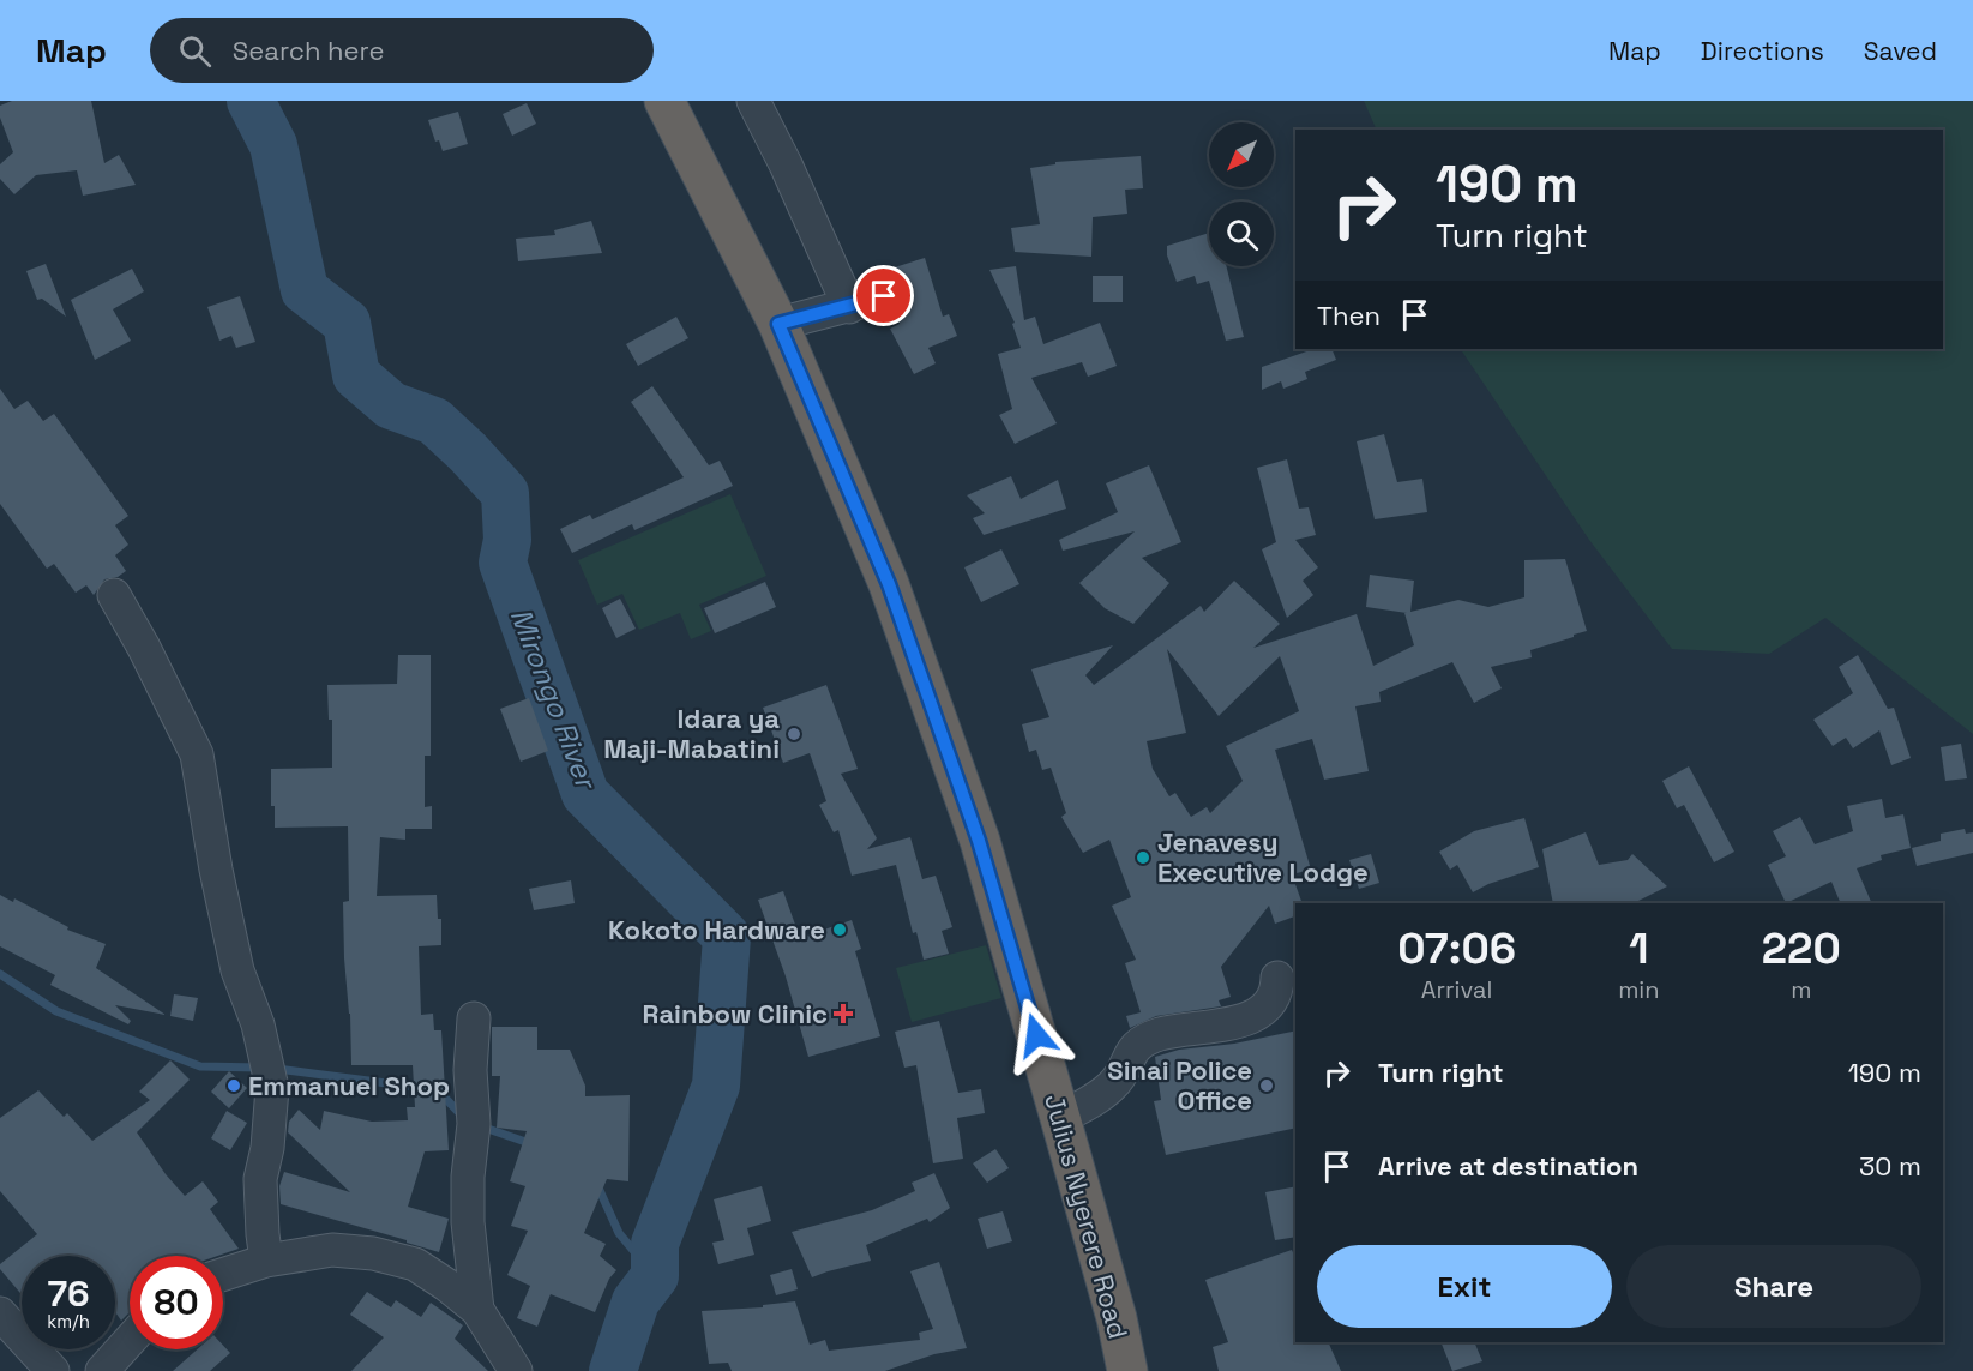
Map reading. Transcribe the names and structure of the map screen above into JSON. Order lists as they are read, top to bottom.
{
  "streets": {
    "highway": ["Julius Nyerere Road"]
  },
  "water": ["Mirongo River"],
  "places": {
    "other": [
      "Idara ya Maji-Mabatini",
      "Jenavesy Executive Lodge",
      "Kokoto Hardware",
      "Emmanuel Shop",
      "Sinai Police Office"
    ],
    "health": ["Rainbow Clinic"]
  },
  "north": "bottom left",
  "page": {
    "header": "Map",
    "search": "Search here",
    "nav": ["Map", "Directions", "Saved"],
    "turn": ["190 m", "Turn right"],
    "then": "Then",
    "eta": [
      "07:06",
      "Arrival",
      "1",
      "min",
      "220",
      "m"
    ],
    "list": [
      {
        "name": "Turn right",
        "value": "190 m"
      },
      {
        "name": "Arrive at destination",
        "value": "30 m"
      }
    ],
    "buttons": ["Exit", "Share"],
    "speed": "76 km/h",
    "limit": "80"
  }
}
